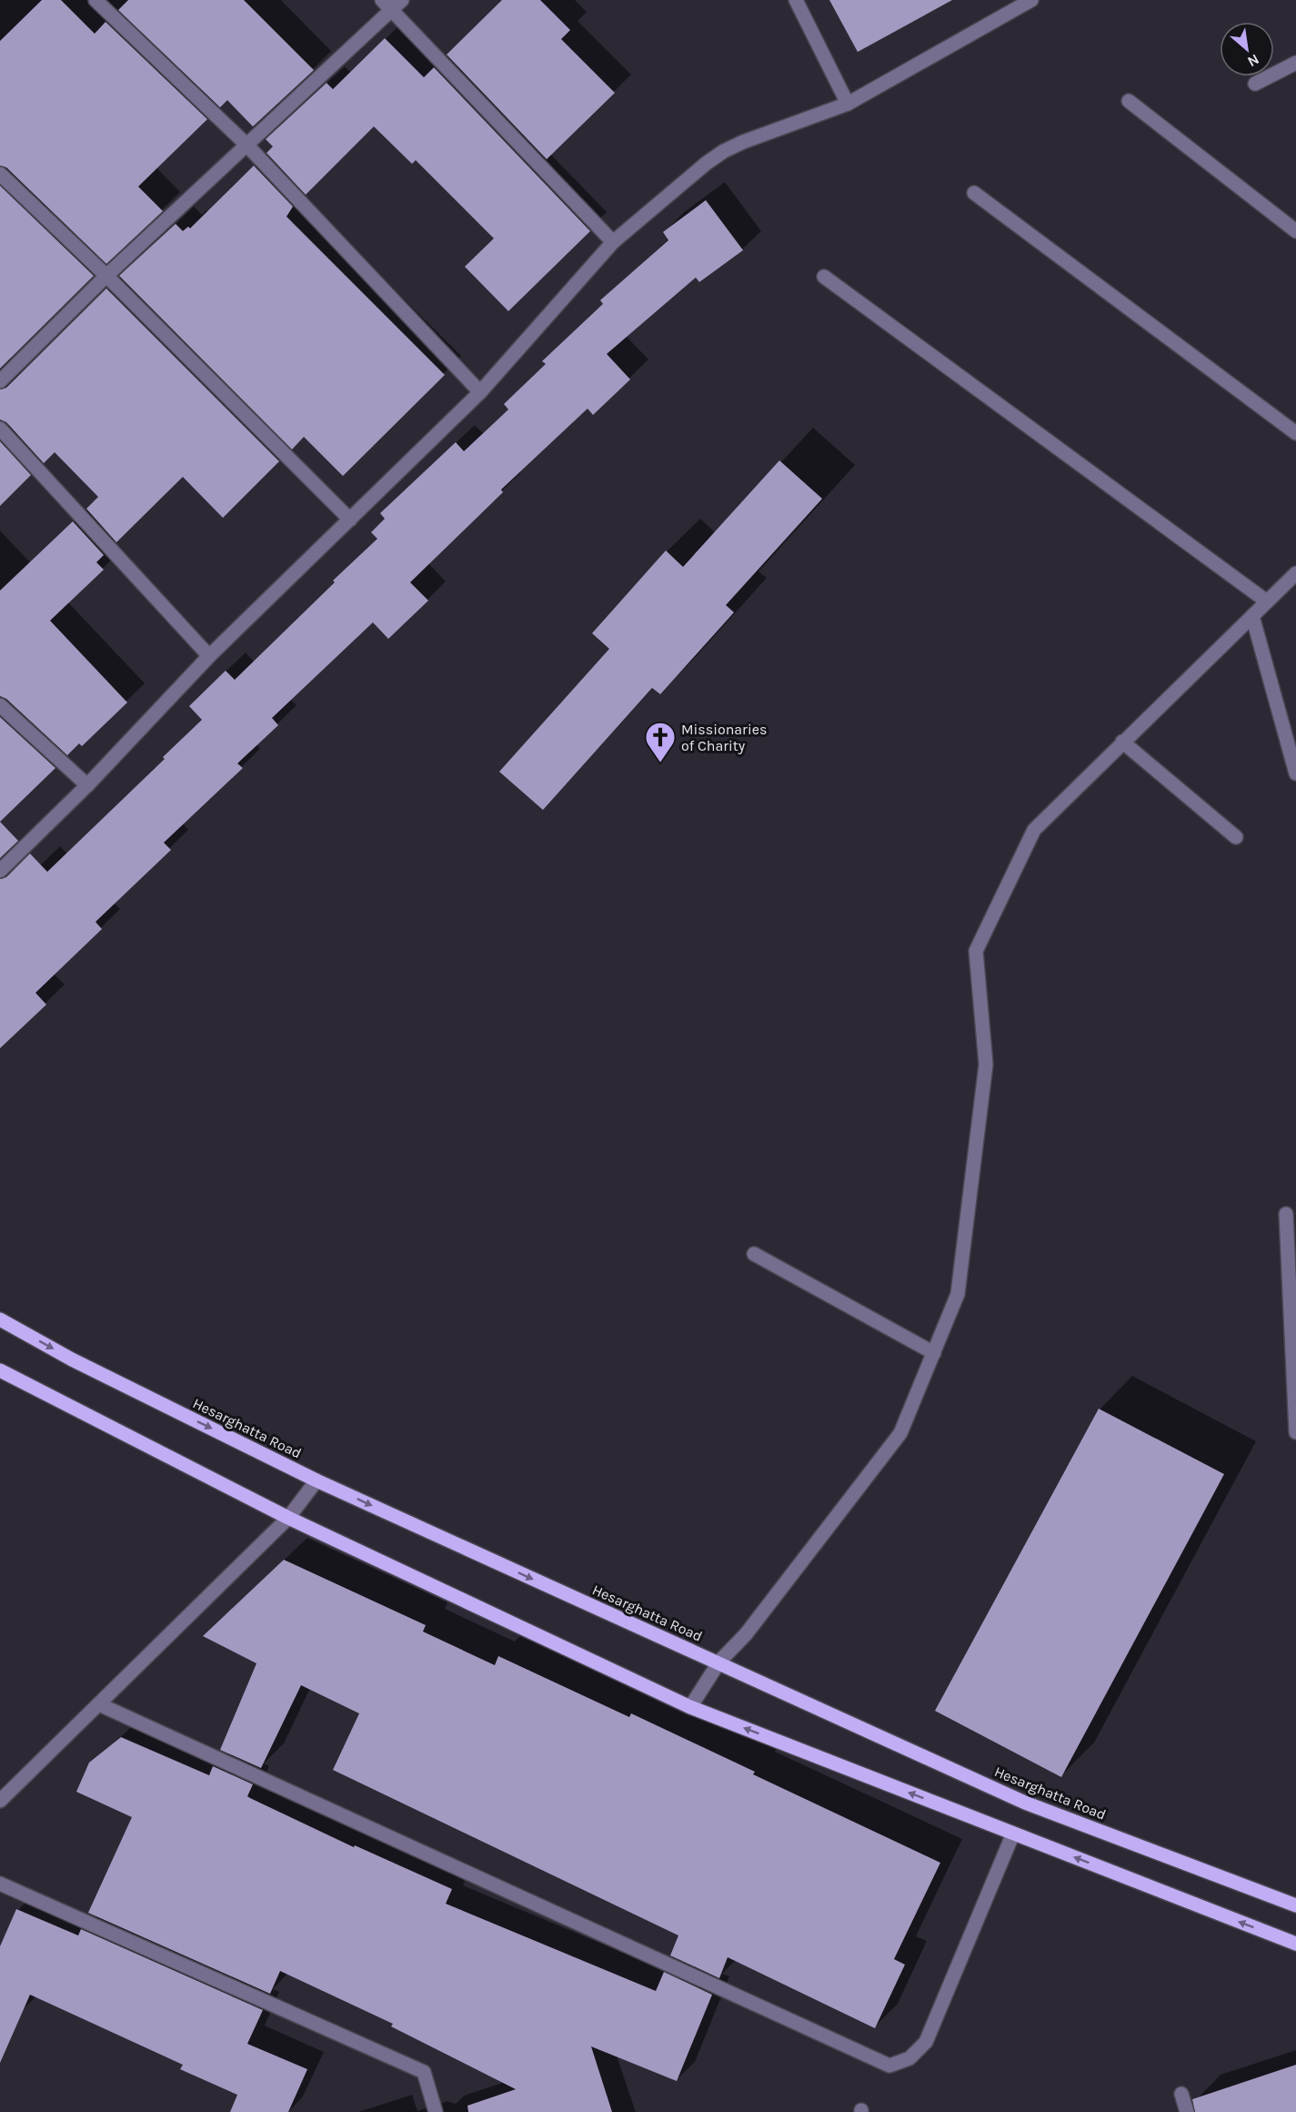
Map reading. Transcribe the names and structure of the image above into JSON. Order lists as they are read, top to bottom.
{
  "streets": {
    "main road": ["Hesarghatta Road"]
  },
  "places": {
    "church": ["Missionaries of Charity"]
  },
  "north": "bottom right"
}
